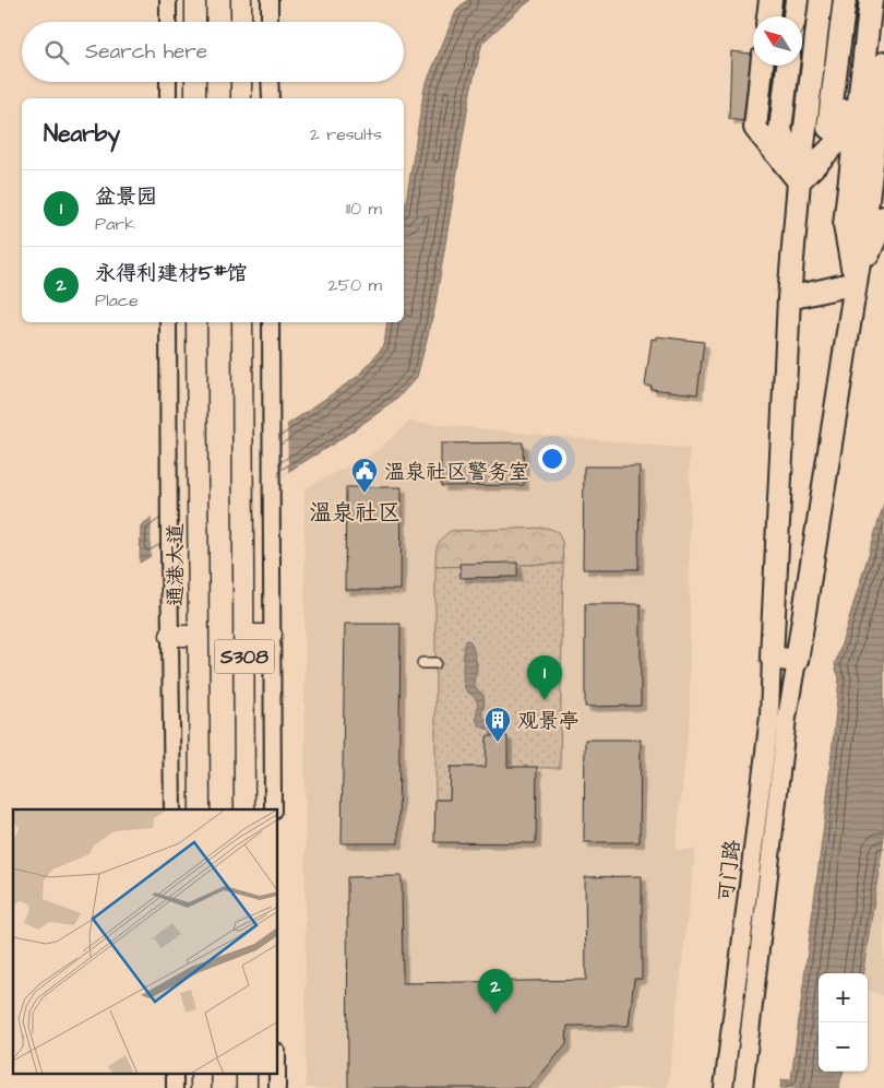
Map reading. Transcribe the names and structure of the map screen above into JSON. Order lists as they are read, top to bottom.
{
  "streets": {
    "main road": ["通港大道", "S308", "可门路"]
  },
  "districts": ["温泉社区"],
  "places": {
    "public building": ["温泉社区警务室"],
    "building": ["观景亭"]
  },
  "north": "top left",
  "page": {
    "search": "Search here",
    "heading": ["Nearby", "2 results"],
    "list": [
      {
        "mark": "1",
        "name": "盆景园",
        "note": "Park",
        "value": "110 m"
      },
      {
        "mark": "2",
        "name": "永得利建材5#馆",
        "note": "Place",
        "value": "250 m"
      }
    ],
    "pins": ["1", "2"],
    "map_buttons": ["+", "−"]
  }
}
